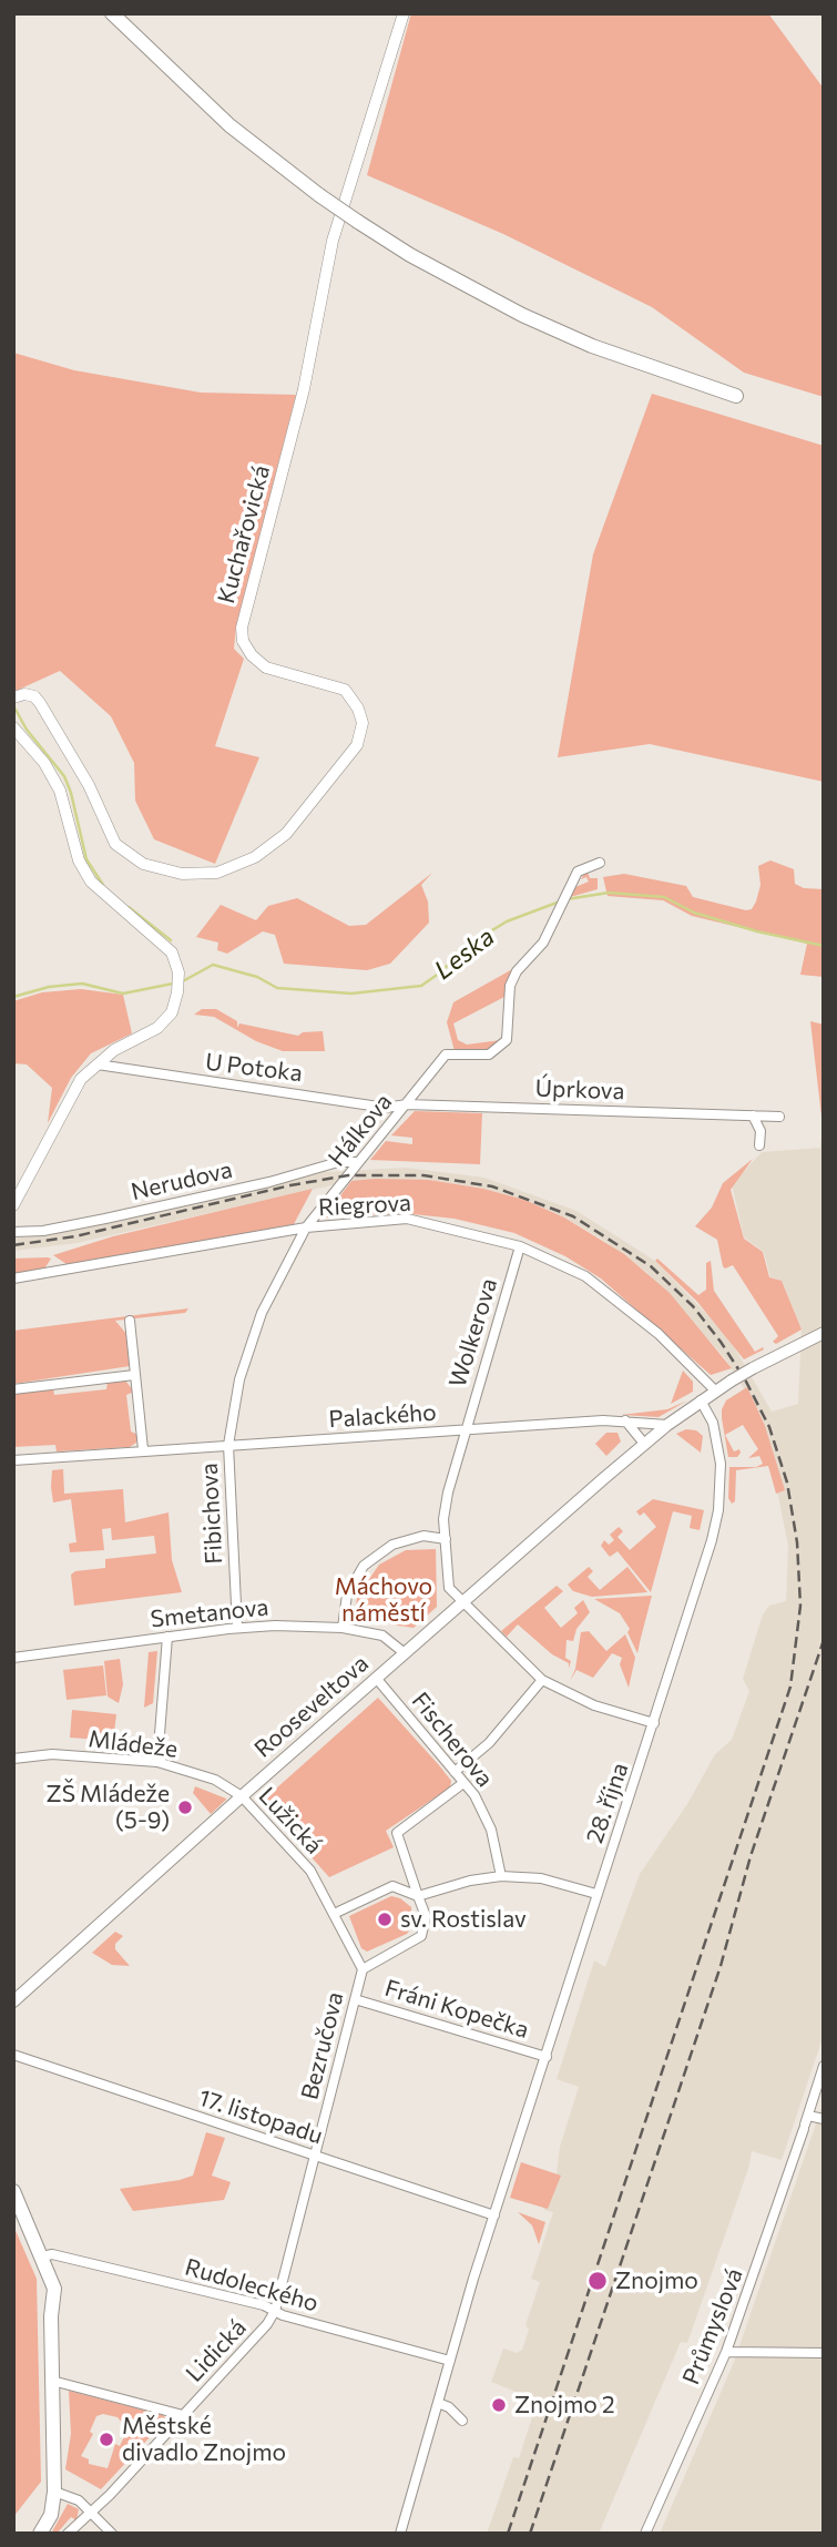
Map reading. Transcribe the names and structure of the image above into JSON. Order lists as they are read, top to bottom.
{
  "streets": {
    "main road": ["Rooseveltova"],
    "street": [
      "Kuchařovická",
      "U Potoka",
      "Úprkova",
      "Hálkova",
      "Nerudova",
      "Riegrova",
      "Wolkerova",
      "Palackého",
      "Fibichova",
      "Smetanova",
      "Fischerova",
      "Mládeže",
      "28. října",
      "Lužická",
      "Fráni Kopečka",
      "Bezručova",
      "17. listopadu",
      "Rudoleckého",
      "Průmyslová",
      "Lidická"
    ]
  },
  "crossings": [
    ["U Potoka", "Úprkova"],
    ["U Potoka", "Hálkova"],
    ["Úprkova", "Hálkova"],
    ["Hálkova", "Nerudova"],
    ["Hálkova", "Riegrova"],
    ["Hálkova", "Palackého"],
    ["Hálkova", "Fibichova"],
    ["Riegrova", "Wolkerova"],
    ["Riegrova", "Rooseveltova"],
    ["Wolkerova", "Palackého"],
    ["Wolkerova", "Rooseveltova"],
    ["Palackého", "Fibichova"],
    ["Palackého", "Rooseveltova"],
    ["Fibichova", "Smetanova"],
    ["Smetanova", "Rooseveltova"],
    ["Rooseveltova", "Fischerova"],
    ["Rooseveltova", "Mládeže"],
    ["Rooseveltova", "28. října"],
    ["Rooseveltova", "Lužická"],
    ["Mládeže", "Lužická"],
    ["28. října", "Fráni Kopečka"],
    ["28. října", "17. listopadu"],
    ["28. října", "Rudoleckého"],
    ["Lužická", "Bezručova"],
    ["Fráni Kopečka", "Bezručova"],
    ["Bezručova", "17. listopadu"],
    ["Bezručova", "Rudoleckého"],
    ["Bezručova", "Lidická"],
    ["Rudoleckého", "Lidická"]
  ],
  "water": ["Leska"],
  "parks": ["Máchovo náměstí"],
  "places": [
    "ZŠ Mládeže (5-9)",
    "sv. Rostislav",
    "Znojmo",
    "Znojmo 2",
    "Městské divadlo Znojmo"
  ]
}
